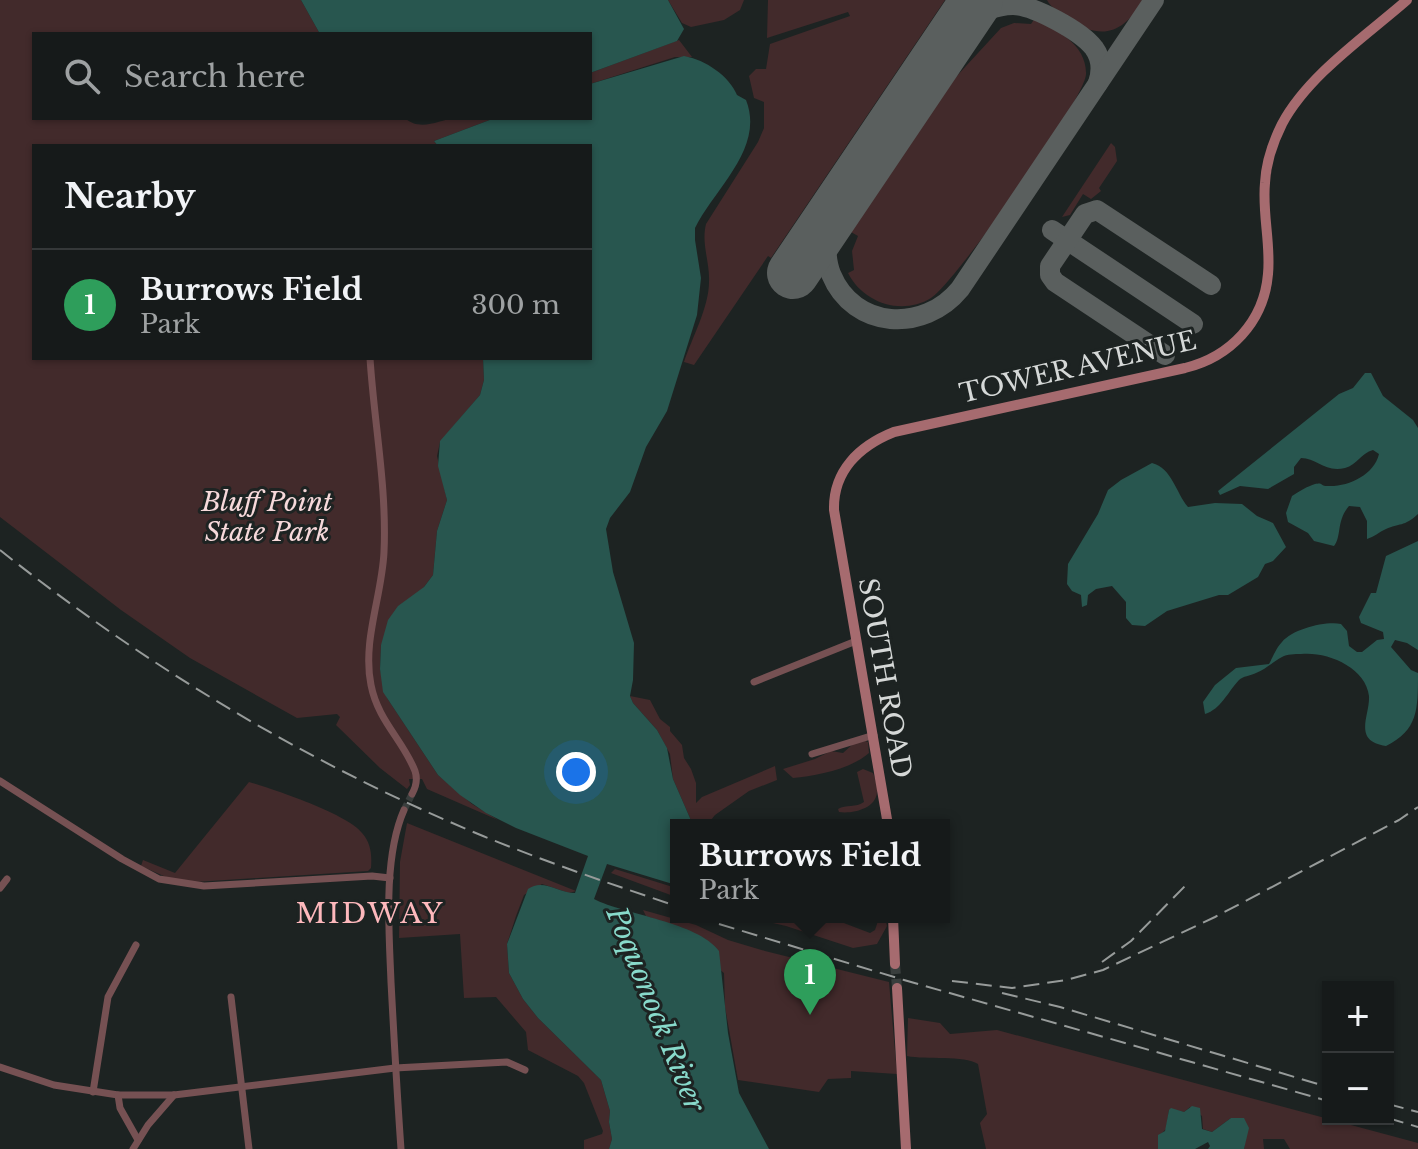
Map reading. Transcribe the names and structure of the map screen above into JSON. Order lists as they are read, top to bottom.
{
  "streets": {
    "main road": ["TOWER AVENUE", "SOUTH ROAD"]
  },
  "crossings": [
    ["TOWER AVENUE", "SOUTH ROAD"]
  ],
  "districts": ["MIDWAY"],
  "water": ["Poquonock River"],
  "parks": ["Bluff Point State Park"],
  "page": {
    "search": "Search here",
    "heading": "Nearby",
    "list": [
      {
        "mark": "1",
        "name": "Burrows Field",
        "note": "Park",
        "value": "300 m"
      }
    ],
    "popup": ["Burrows Field", "Park"],
    "pins": "1",
    "map_buttons": ["+", "−"]
  }
}
